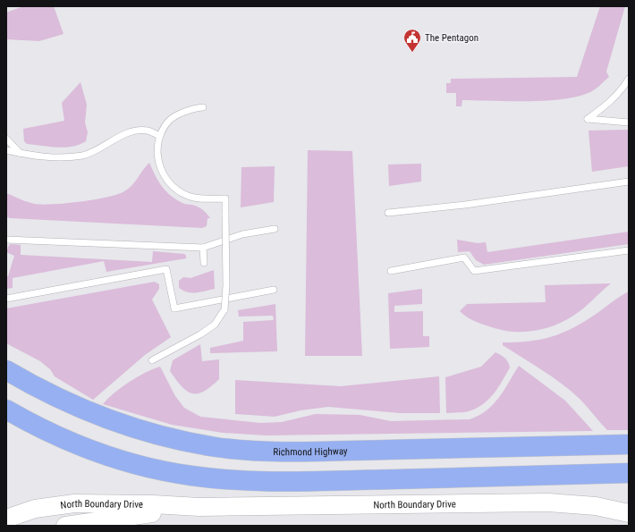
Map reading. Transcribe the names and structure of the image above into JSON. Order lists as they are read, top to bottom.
{
  "streets": {
    "highway": ["Richmond Highway"],
    "street": ["North Boundary Drive"]
  },
  "places": {
    "public building": ["The Pentagon"]
  }
}
